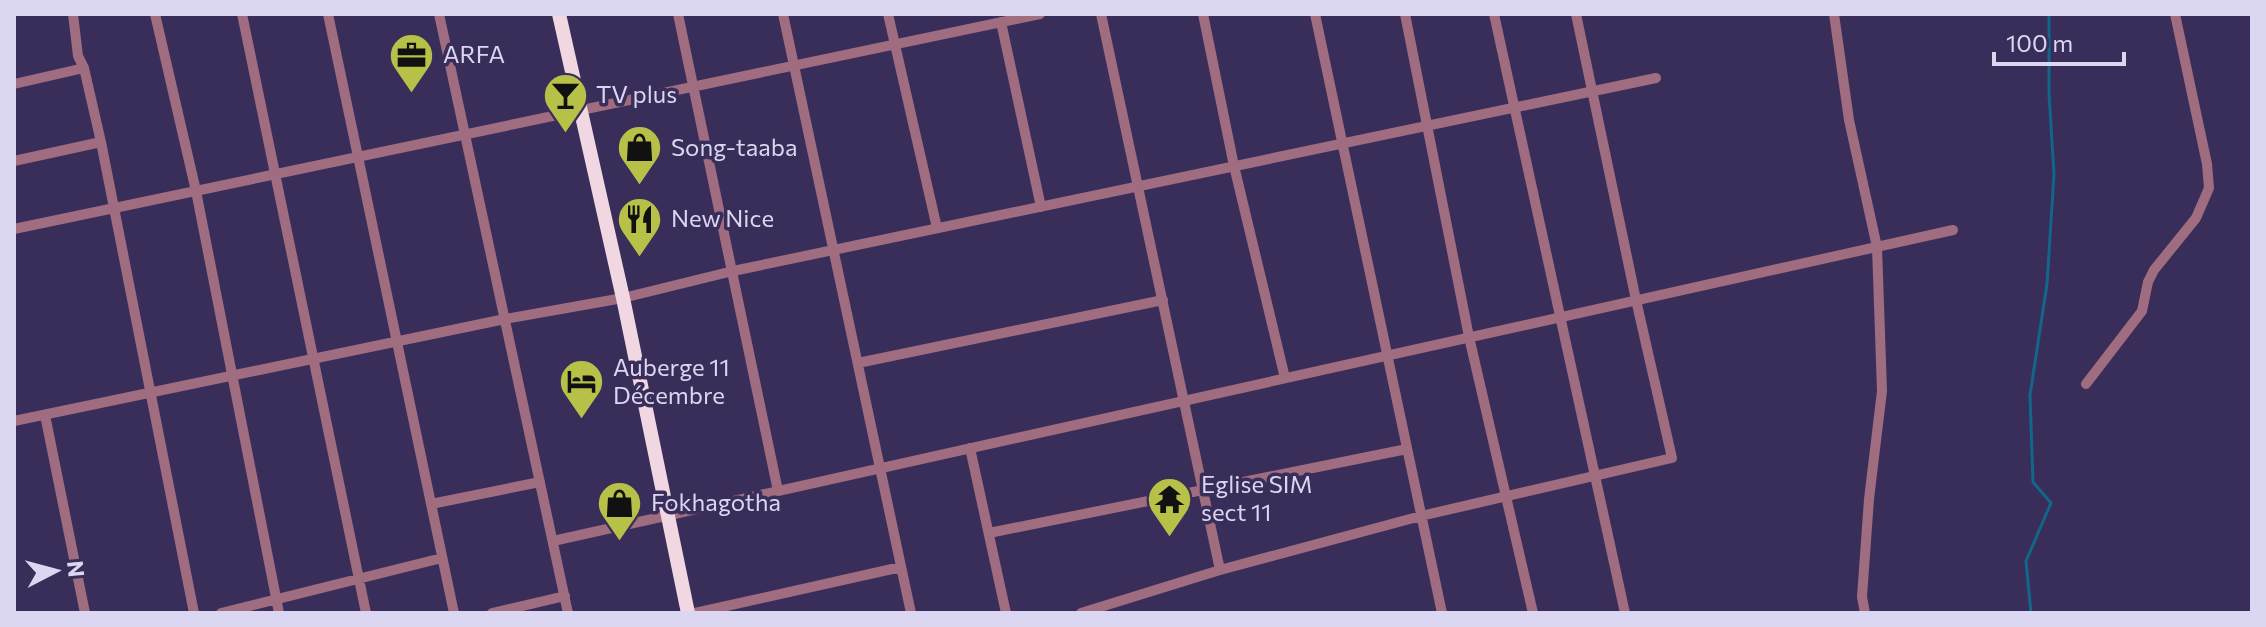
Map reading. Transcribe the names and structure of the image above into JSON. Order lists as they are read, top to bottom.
{
  "places": {
    "office": ["ARFA"],
    "bar": ["TV plus"],
    "shop": ["Song-taaba", "Fokhagotha"],
    "restaurant": ["New Nice"],
    "hotel": ["Auberge 11 Décembre"],
    "temple": ["Eglise SIM sect 11"]
  },
  "scale_bar": "100 m",
  "north": "right"
}
